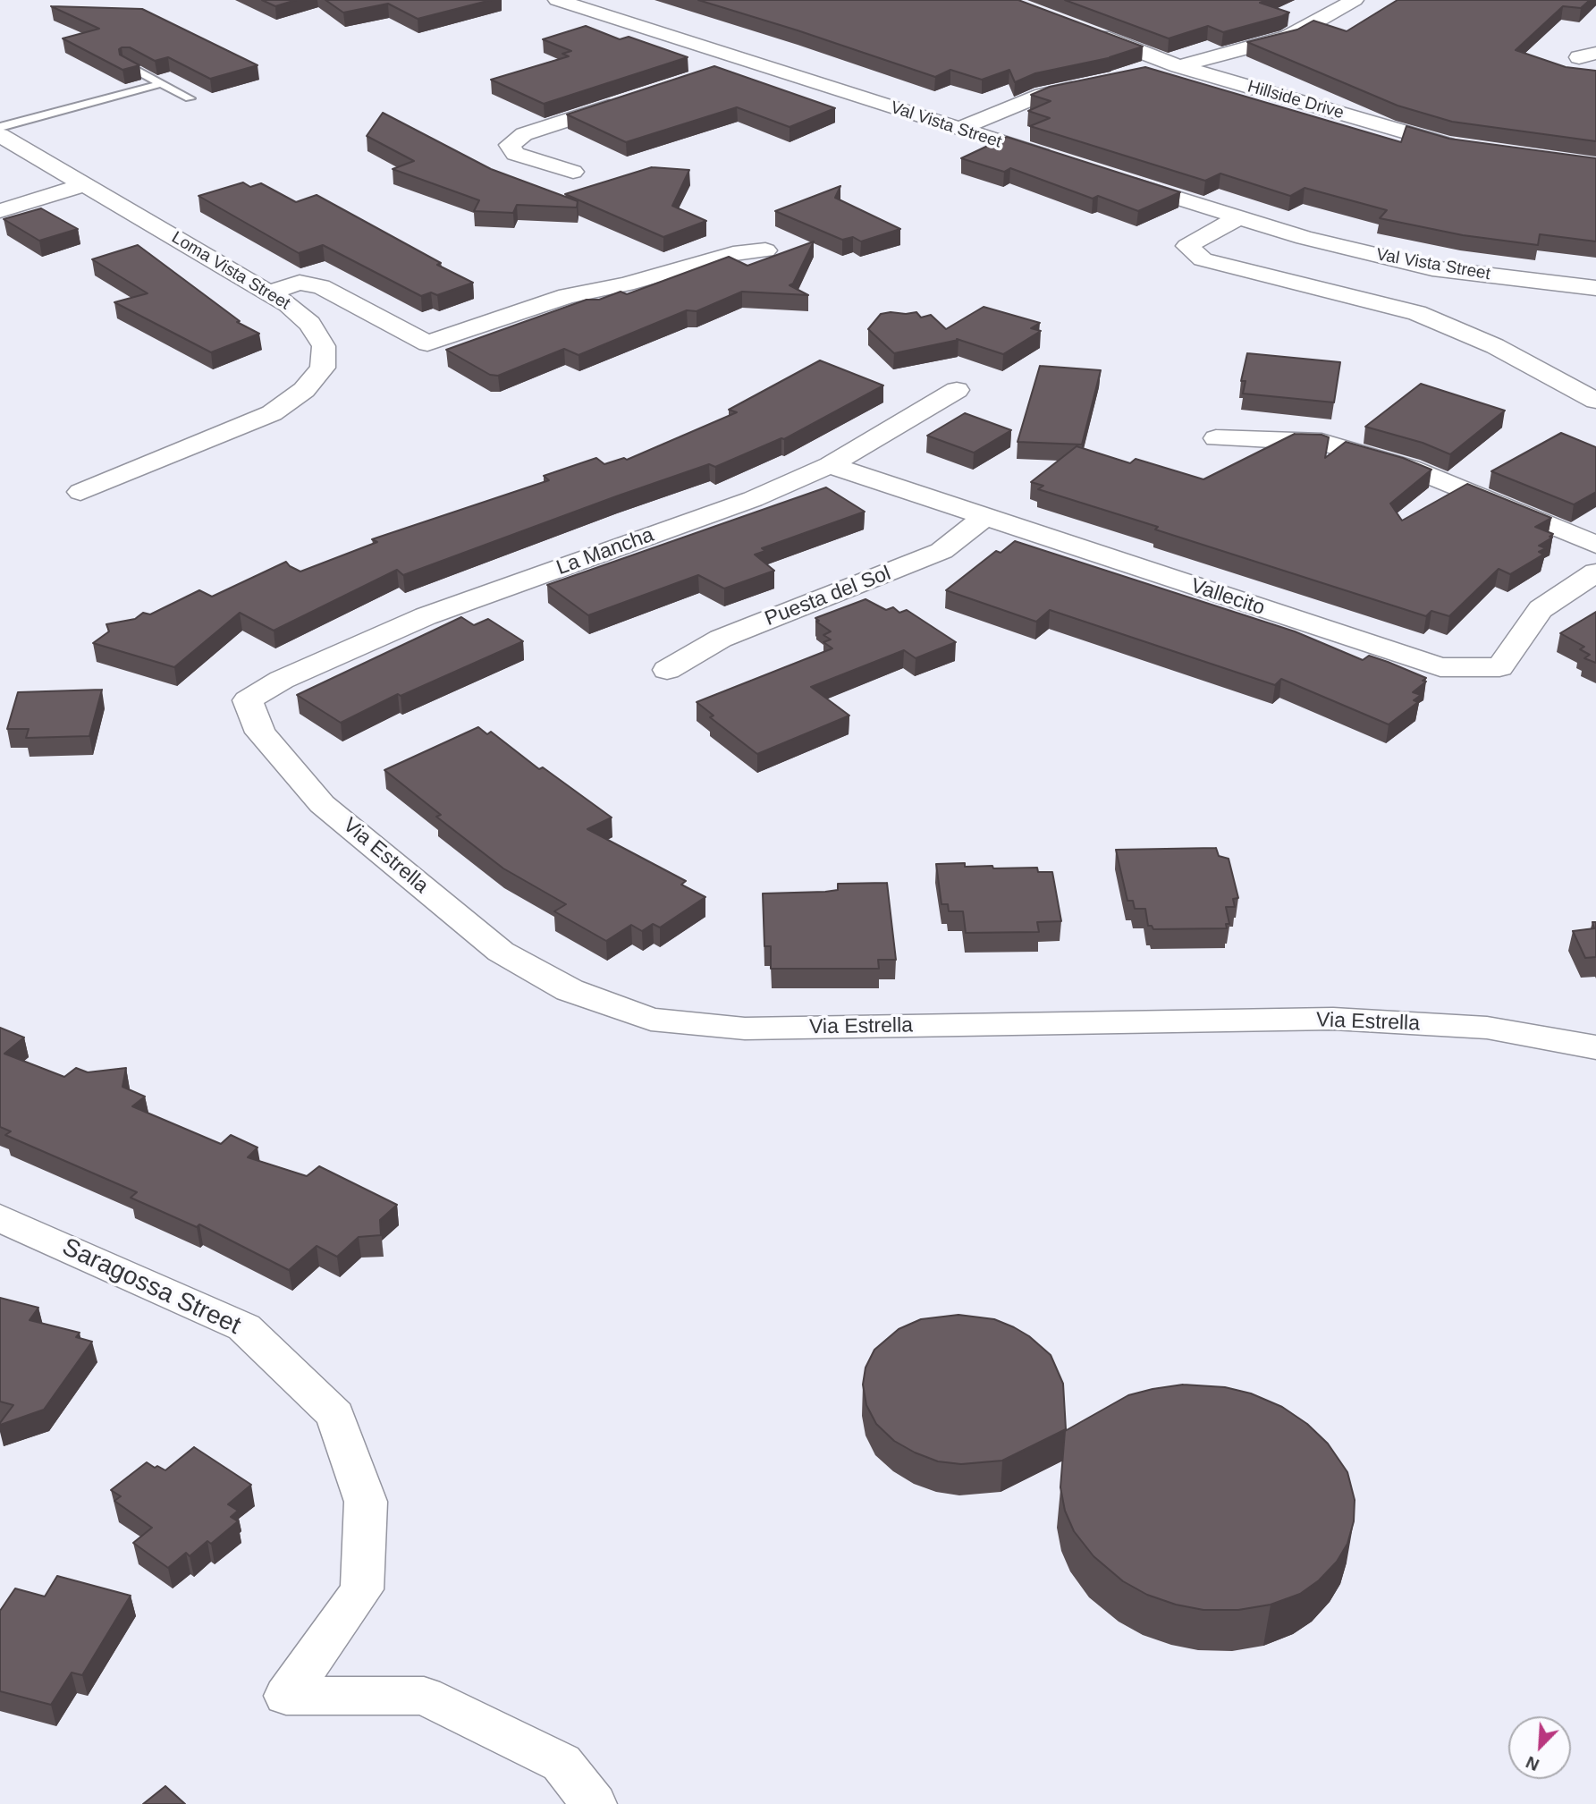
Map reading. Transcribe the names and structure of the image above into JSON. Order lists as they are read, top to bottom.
{
  "streets": {
    "street": [
      "Hillside Drive",
      "Val Vista Street",
      "Loma Vista Street",
      "La Mancha",
      "Puesta del Sol",
      "Vallecito",
      "Via Estrella",
      "Saragossa Street"
    ]
  },
  "crossings": [
    ["La Mancha", "Vallecito"],
    ["La Mancha", "Via Estrella"],
    ["Puesta del Sol", "Vallecito"]
  ],
  "north": "bottom left"
}
